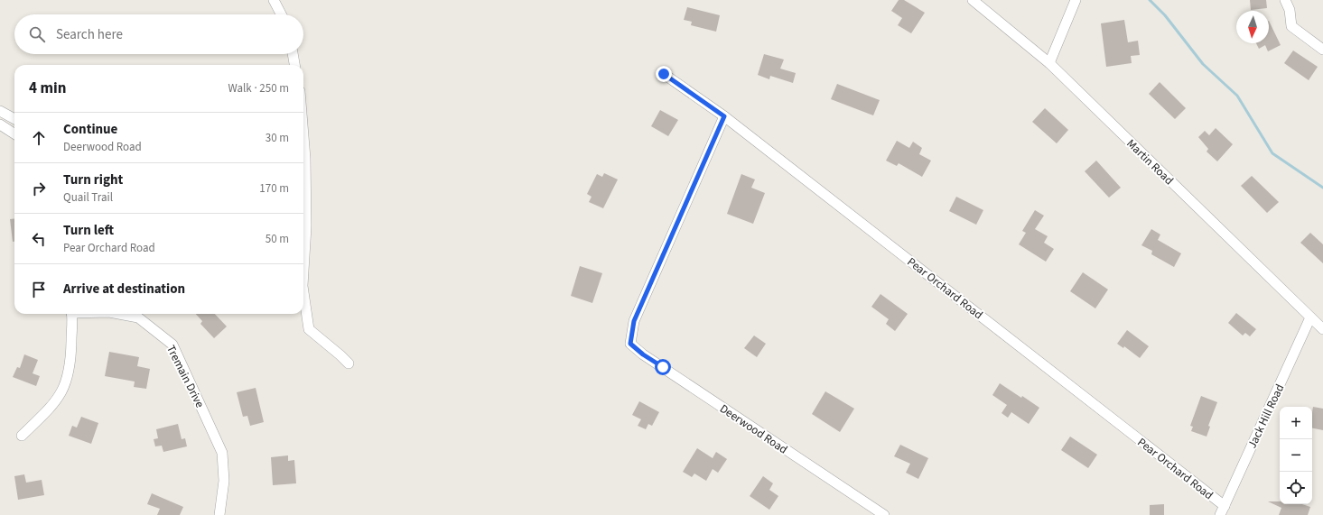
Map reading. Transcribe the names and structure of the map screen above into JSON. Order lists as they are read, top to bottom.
{
  "streets": {
    "street": [
      "Martin Road",
      "Pear Orchard Road",
      "Tremain Drive",
      "Jack Hill Road",
      "Deerwood Road"
    ]
  },
  "crossings": [
    ["Martin Road", "Jack Hill Road"],
    ["Pear Orchard Road", "Jack Hill Road"],
    ["Pear Orchard Road", "Deerwood Road"]
  ],
  "north": "bottom",
  "page": {
    "search": "Search here",
    "heading": ["4 min", "Walk · 250 m"],
    "list": [
      ["Continue", "Deerwood Road", "30 m"],
      ["Turn right", "Quail Trail", "170 m"],
      ["Turn left", "Pear Orchard Road", "50 m"],
      "Arrive at destination"
    ],
    "map_buttons": ["+", "−"]
  }
}
